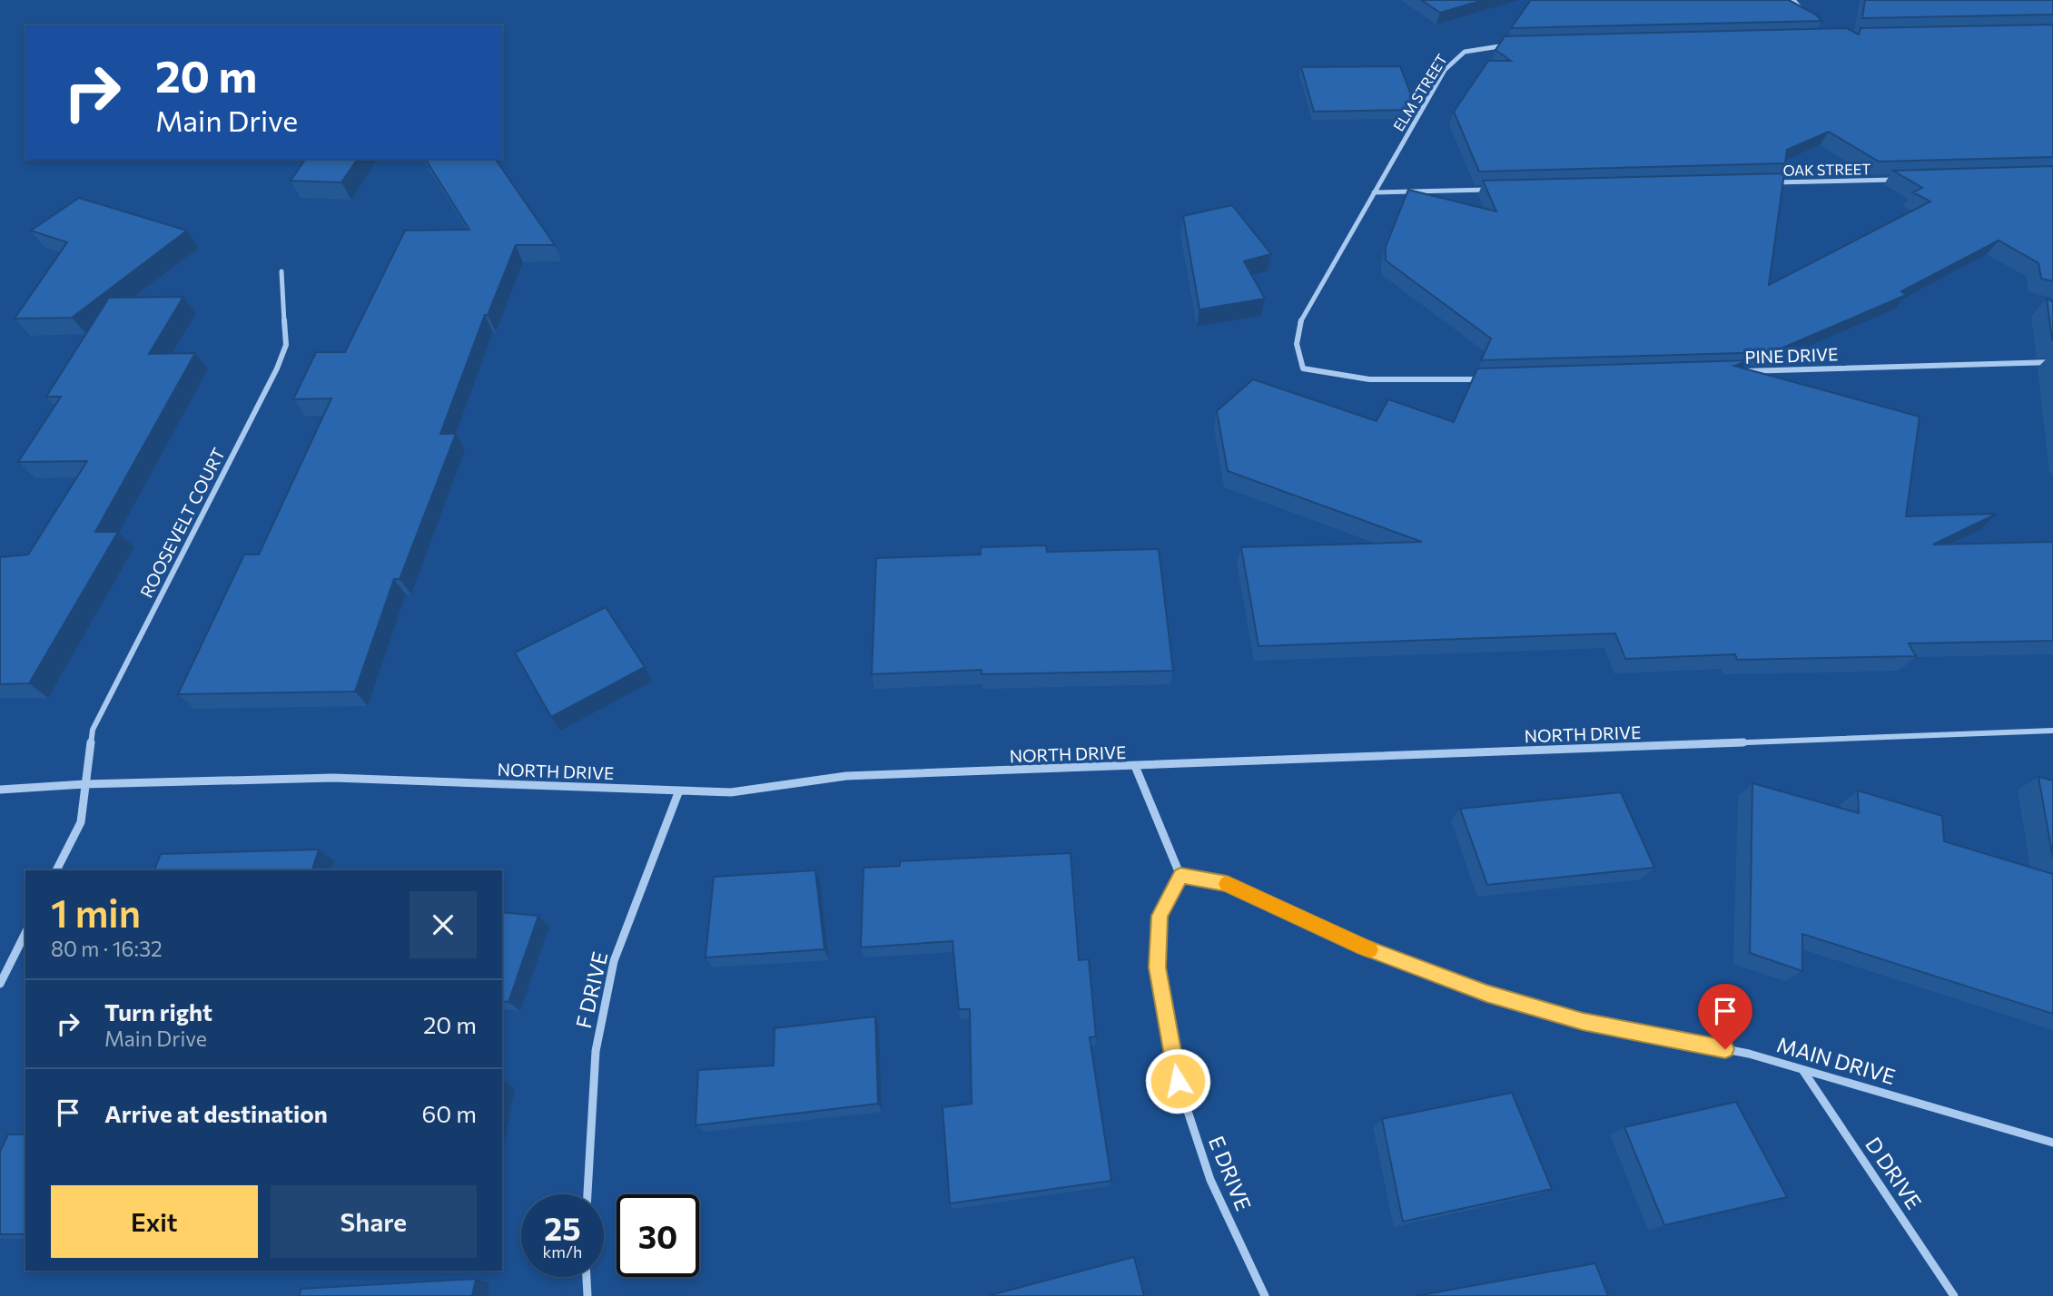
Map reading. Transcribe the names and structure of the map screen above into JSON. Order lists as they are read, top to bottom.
{
  "streets": {
    "street": [
      "ELM STREET",
      "OAK STREET",
      "PINE DRIVE",
      "ROOSEVELT COURT",
      "NORTH DRIVE",
      "F DRIVE",
      "MAIN DRIVE",
      "E DRIVE",
      "D DRIVE"
    ]
  },
  "crossings": [
    ["ROOSEVELT COURT", "NORTH DRIVE"],
    ["NORTH DRIVE", "F DRIVE"],
    ["MAIN DRIVE", "E DRIVE"],
    ["MAIN DRIVE", "D DRIVE"]
  ],
  "page": {
    "turn": ["20 m", "Main Drive"],
    "heading": ["1 min", "80 m · 16:32"],
    "list": [
      {
        "name": "Turn right",
        "note": "Main Drive",
        "value": "20 m"
      },
      {
        "name": "Arrive at destination",
        "value": "60 m"
      }
    ],
    "buttons": ["Exit", "Share"],
    "speed": "25 km/h",
    "limit": "30"
  }
}
